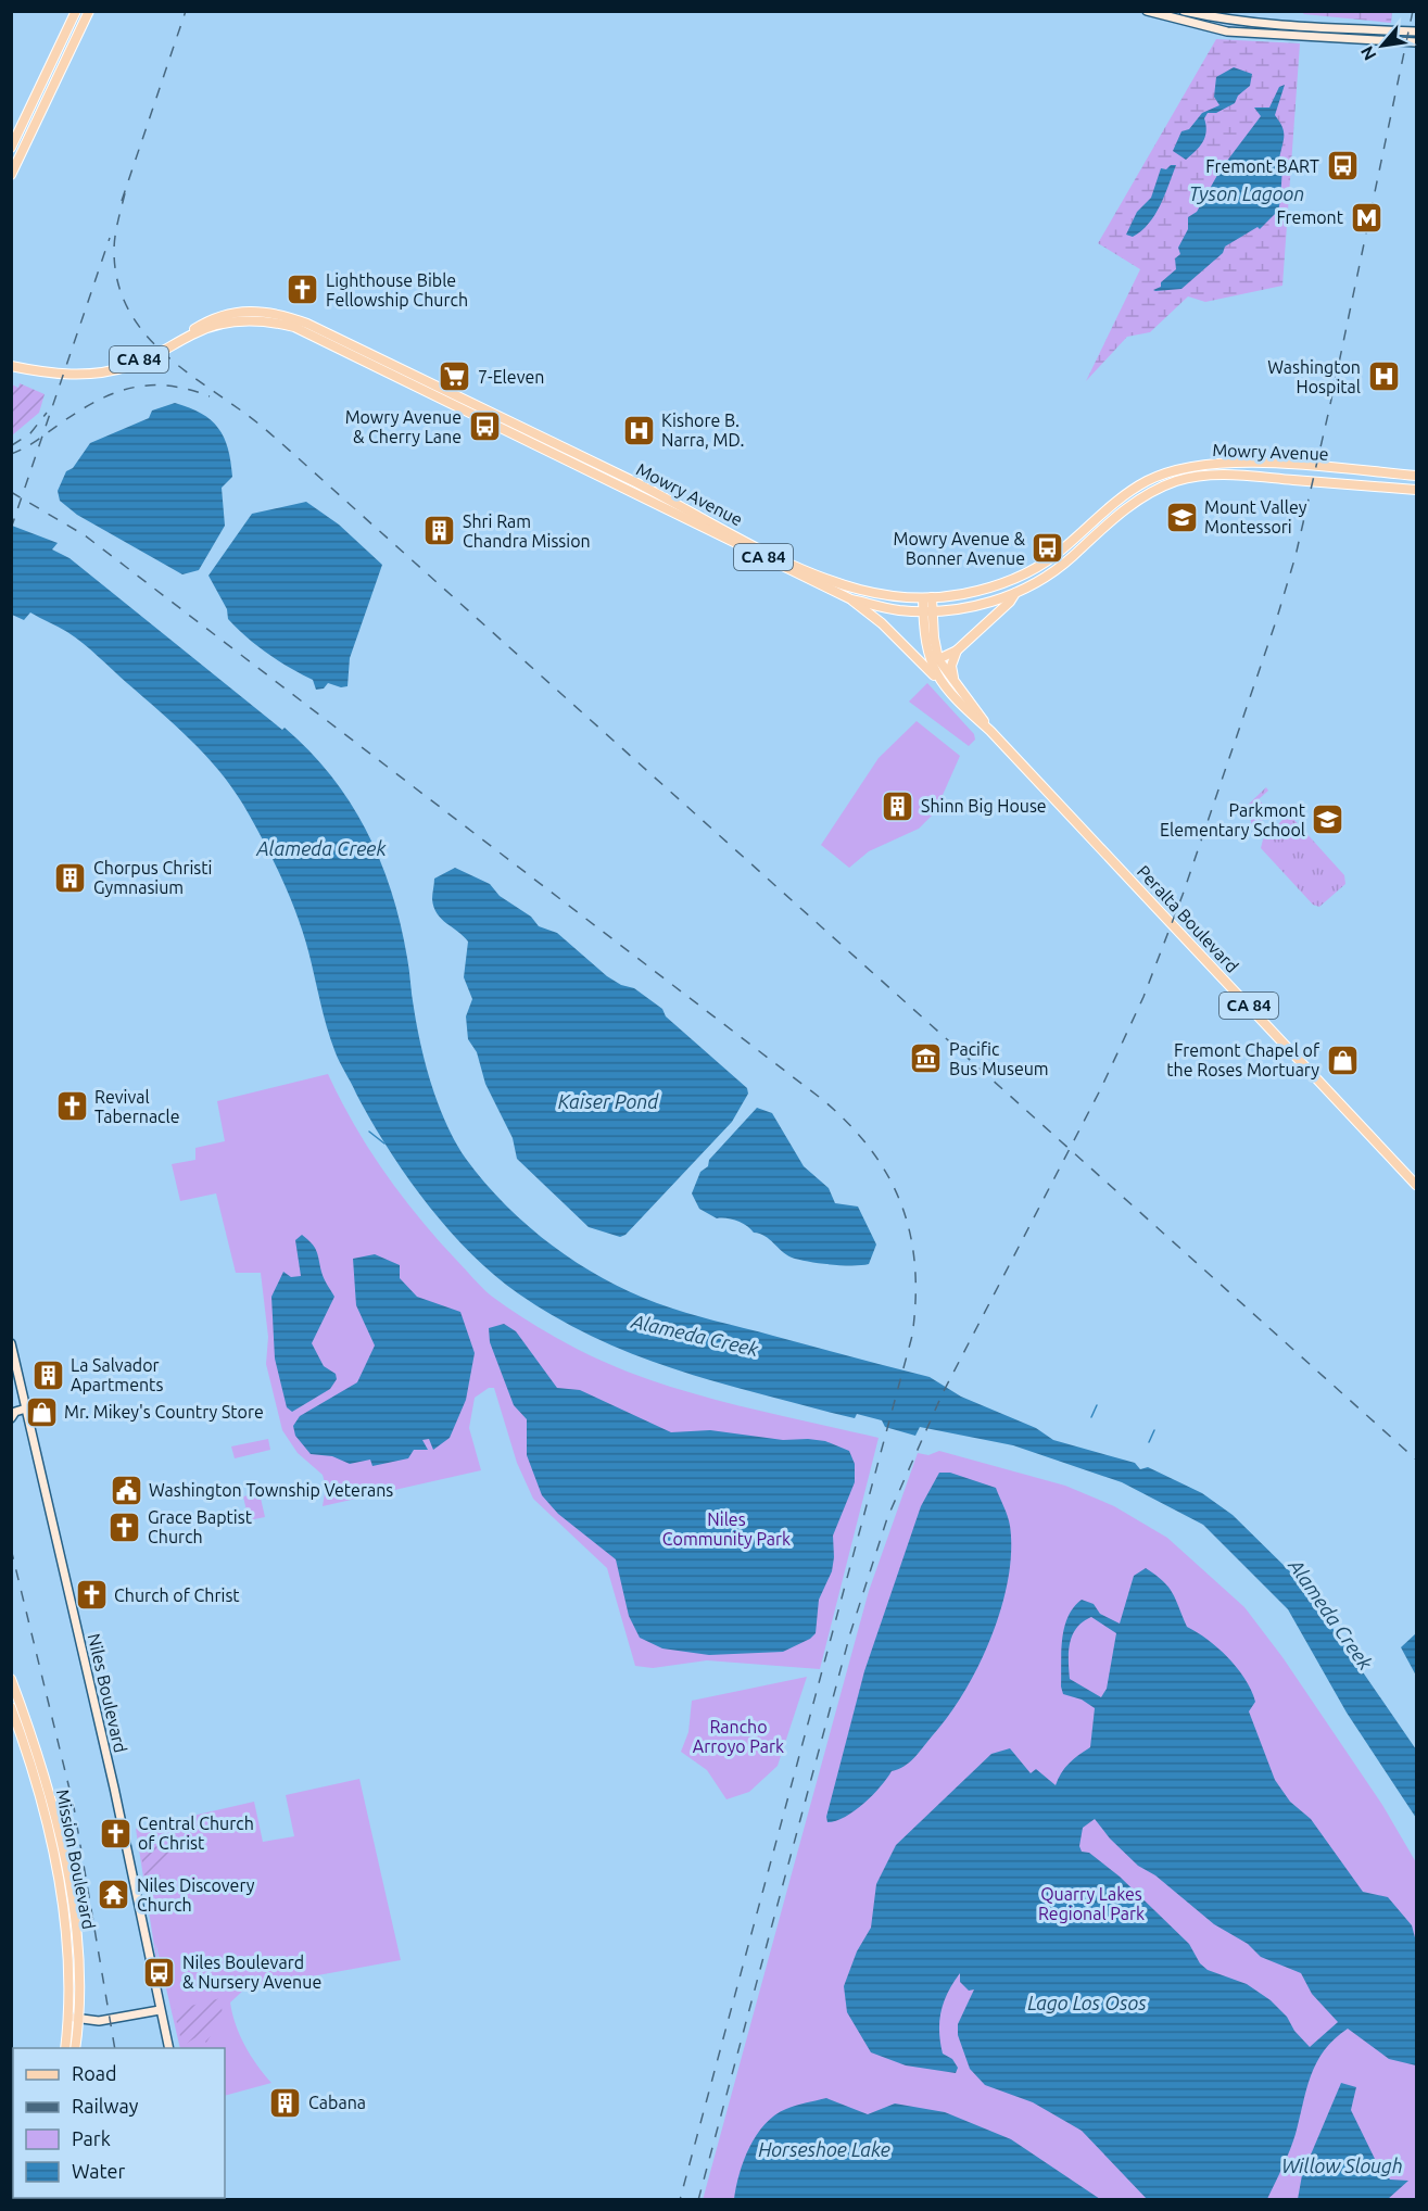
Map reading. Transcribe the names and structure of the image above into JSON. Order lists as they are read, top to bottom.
{
  "streets": {
    "main road": [
      "CA 84",
      "Mowry Avenue",
      "Peralta Boulevard",
      "Niles Boulevard",
      "Mission Boulevard"
    ]
  },
  "crossings": [
    ["Mowry Avenue", "Peralta Boulevard"]
  ],
  "water": [
    "Tyson Lagoon",
    "Alameda Creek",
    "Kaiser Pond",
    "Lago Los Osos",
    "Horseshoe Lake",
    "Willow Slough"
  ],
  "parks": ["Niles Community Park", "Rancho Arroyo Park", "Quarry Lakes Regional Park"],
  "places": {
    "bus stop": [
      "Fremont BART",
      "Mowry Avenue & Cherry Lane",
      "Mowry Avenue & Bonner Avenue",
      "Niles Boulevard & Nursery Avenue"
    ],
    "metro station": ["Fremont"],
    "church": [
      "Lighthouse Bible Fellowship Church",
      "Revival Tabernacle",
      "Grace Baptist Church",
      "Church of Christ",
      "Central Church of Christ"
    ],
    "supermarket": ["7-Eleven"],
    "hospital": ["Washington Hospital", "Kishore B. Narra, MD."],
    "school or university": ["Mount Valley Montessori", "Parkmont Elementary School"],
    "building": [
      "Shri Ram Chandra Mission",
      "Shinn Big House",
      "Chorpus Christi Gymnasium",
      "La Salvador Apartments",
      "Cabana"
    ],
    "museum": ["Pacific Bus Museum"],
    "shop": ["Fremont Chapel of the Roses Mortuary", "Mr. Mikey's Country Store"],
    "public building": ["Washington Township Veterans"],
    "temple": ["Niles Discovery Church"]
  },
  "legend": [
    "Road",
    "Railway",
    "Park",
    "Water"
  ],
  "north": "bottom left"
}
